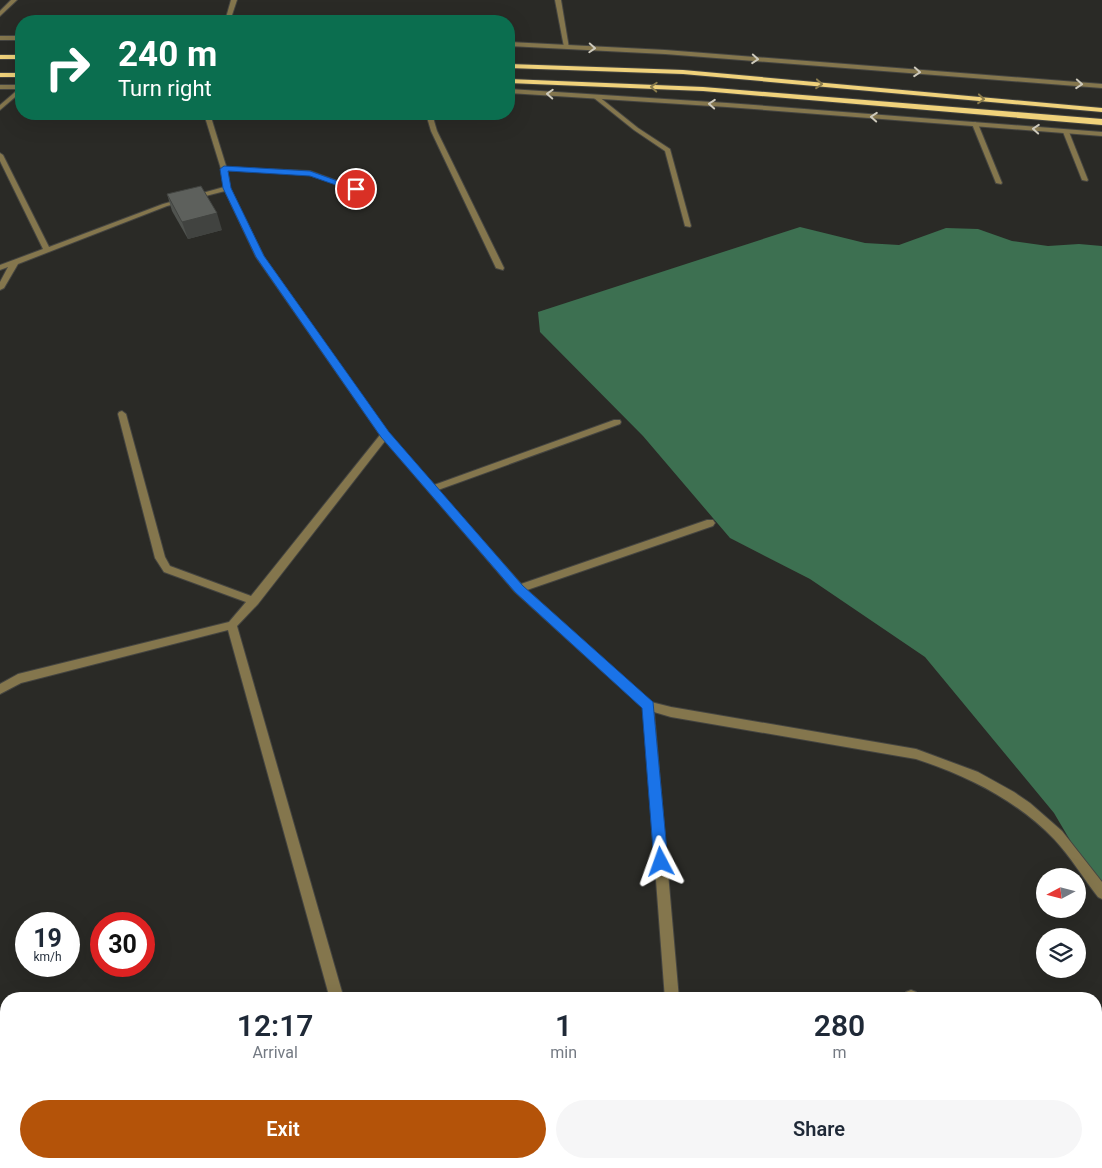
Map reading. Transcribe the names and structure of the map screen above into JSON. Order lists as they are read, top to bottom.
{
  "north": "left",
  "page": {
    "turn": ["240 m", "Turn right"],
    "speed": "19 km/h",
    "limit": "30",
    "eta": [
      "12:17",
      "Arrival",
      "1",
      "min",
      "280",
      "m"
    ],
    "buttons": ["Exit", "Share"]
  }
}
